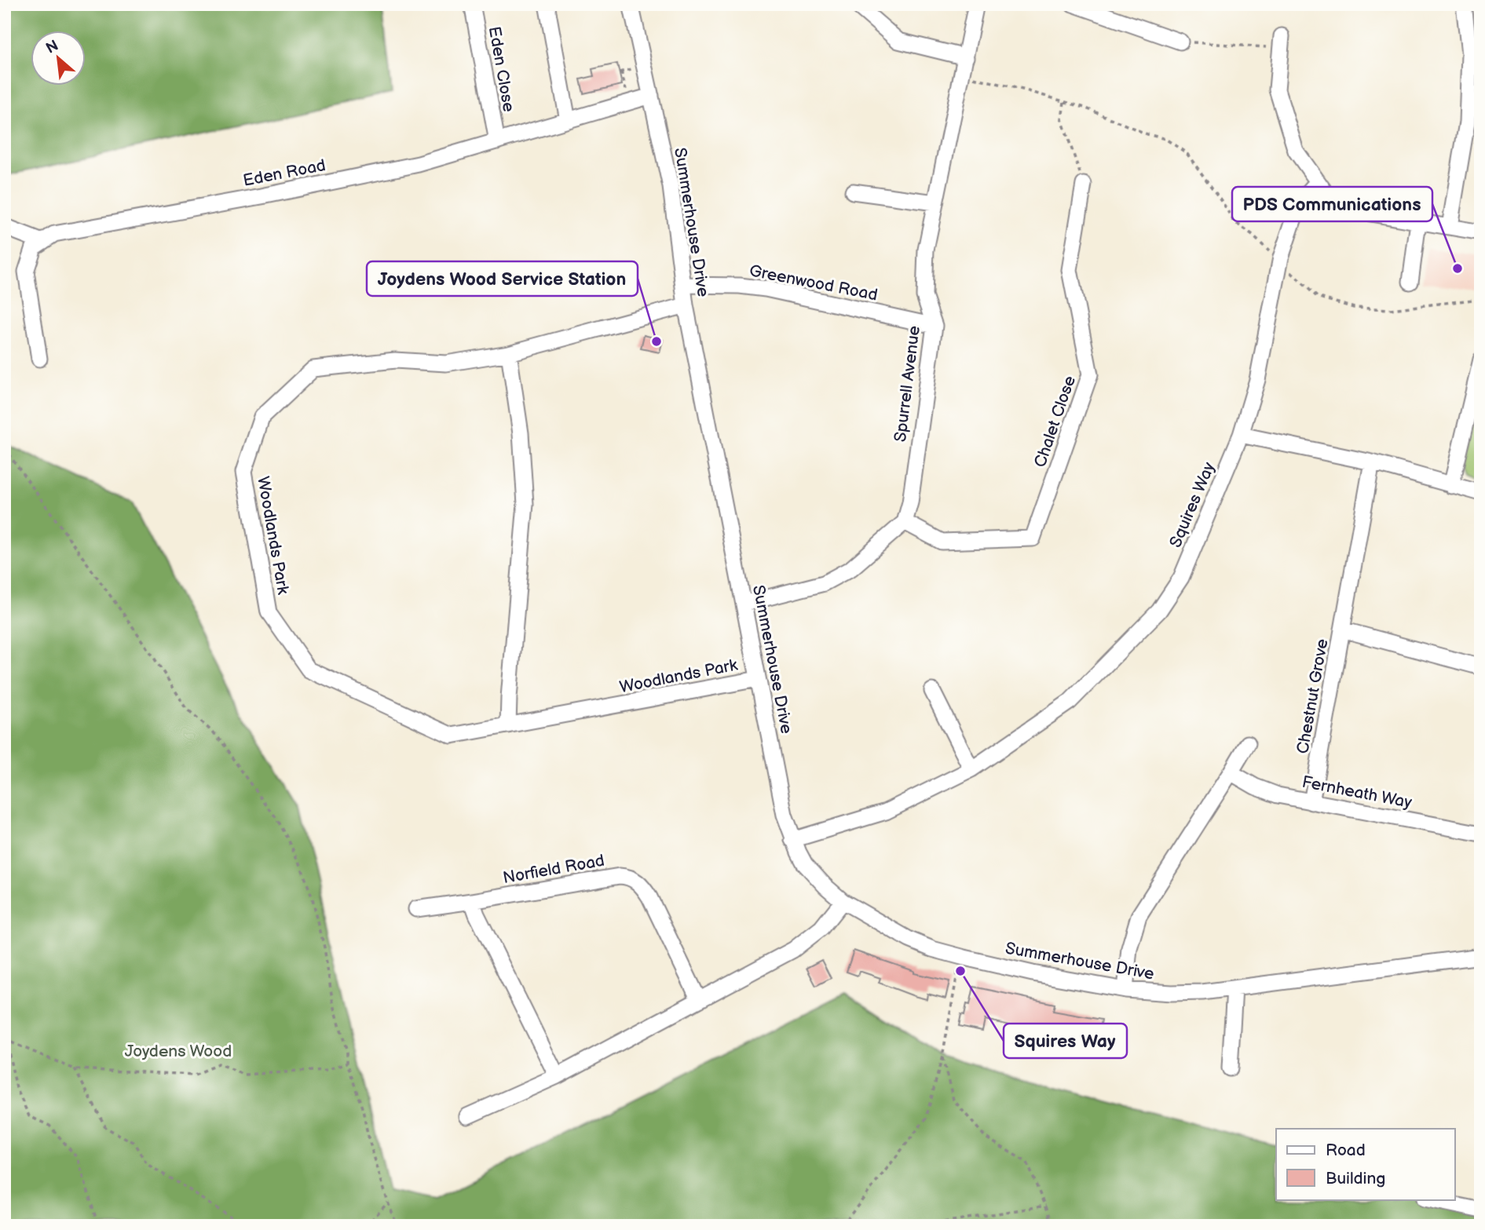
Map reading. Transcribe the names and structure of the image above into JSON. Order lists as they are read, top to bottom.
{
  "streets": {
    "street": [
      "Eden Close",
      "Eden Road",
      "Summerhouse Drive",
      "Greenwood Road",
      "Spurrell Avenue",
      "Chalet Close",
      "Squires Way",
      "Woodlands Park",
      "Chestnut Grove",
      "Fernheath Way",
      "Norfield Road"
    ]
  },
  "crossings": [
    ["Eden Close", "Eden Road"],
    ["Eden Road", "Summerhouse Drive"],
    ["Summerhouse Drive", "Greenwood Road"],
    ["Summerhouse Drive", "Squires Way"],
    ["Summerhouse Drive", "Woodlands Park"],
    ["Greenwood Road", "Spurrell Avenue"],
    ["Spurrell Avenue", "Chalet Close"],
    ["Chestnut Grove", "Fernheath Way"]
  ],
  "parks": ["Joydens Wood"],
  "places": ["PDS Communications", "Joydens Wood Service Station", "Squires Way"],
  "legend": ["Road", "Building"],
  "north": "top left"
}
